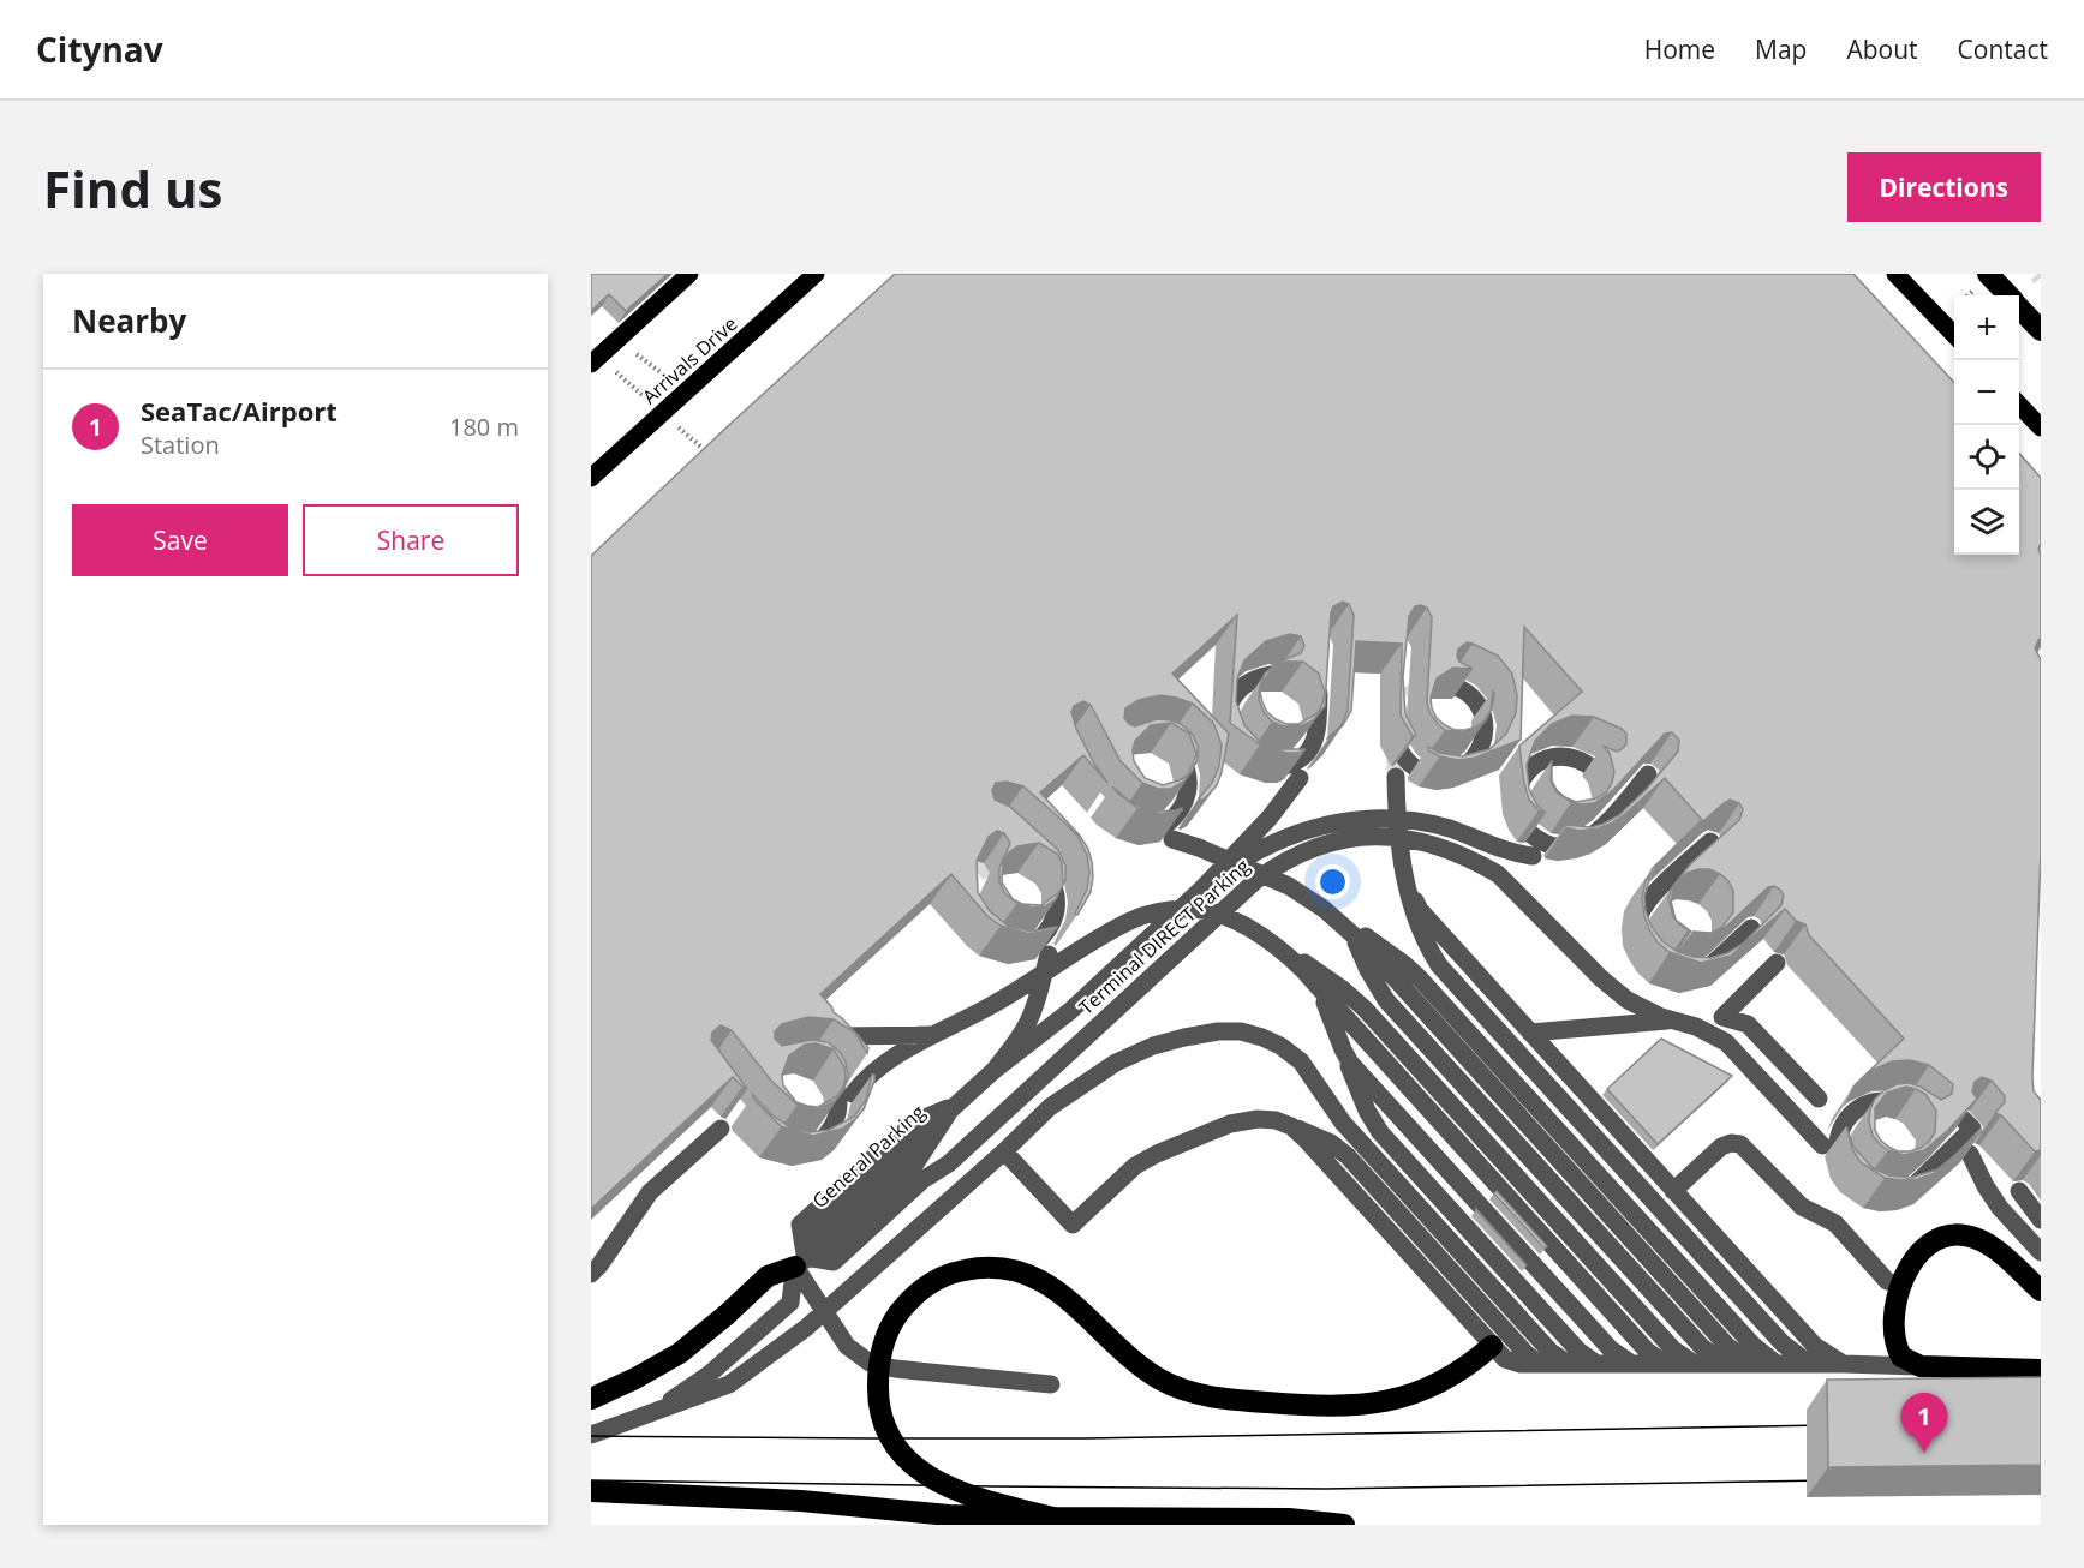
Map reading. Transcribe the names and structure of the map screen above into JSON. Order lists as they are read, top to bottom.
{
  "streets": {
    "main road": ["Arrivals Drive"],
    "lane": ["Terminal DIRECT Parking", "General Parking"]
  },
  "crossings": [
    ["Terminal DIRECT Parking", "General Parking"]
  ],
  "page": {
    "header": "Citynav",
    "nav": [
      "Home",
      "Map",
      "About",
      "Contact"
    ],
    "buttons": [
      "Directions",
      ["Save", "Share"]
    ],
    "title": "Find us",
    "heading": "Nearby",
    "map_buttons": ["+", "−"],
    "list": [
      {
        "mark": "1",
        "name": "SeaTac/Airport",
        "note": "Station",
        "value": "180 m"
      }
    ],
    "pins": "1"
  }
}
